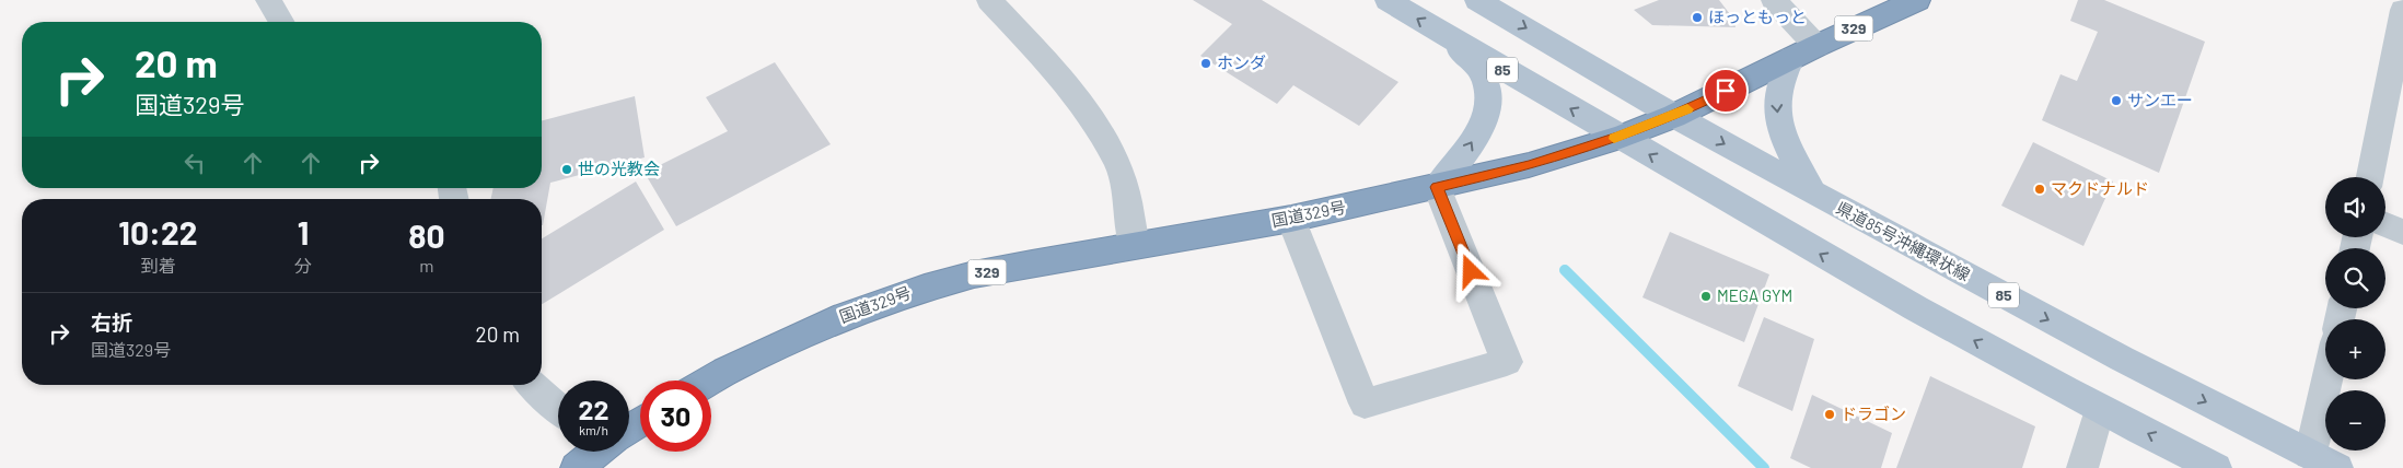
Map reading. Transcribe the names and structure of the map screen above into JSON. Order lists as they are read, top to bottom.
{
  "streets": {
    "highway": ["329", "国道329号"],
    "main road": ["85", "県道85号沖縄環状線"]
  },
  "crossings": [
    ["85", "国道329号"],
    ["国道329号", "県道85号沖縄環状線"]
  ],
  "places": [
    "ほっともっと",
    "ホンダ",
    "サンエー",
    "世の光教会",
    "マクドナルド",
    "MEGA GYM",
    "ドラゴン"
  ],
  "page": {
    "turn": ["20 m", "国道329号"],
    "map_buttons": ["+", "−"],
    "eta": [
      "10:22",
      "到着",
      "1",
      "分",
      "80",
      "m"
    ],
    "list": [
      {
        "name": "右折",
        "note": "国道329号",
        "value": "20 m"
      }
    ],
    "speed": "22 km/h",
    "limit": "30"
  }
}
